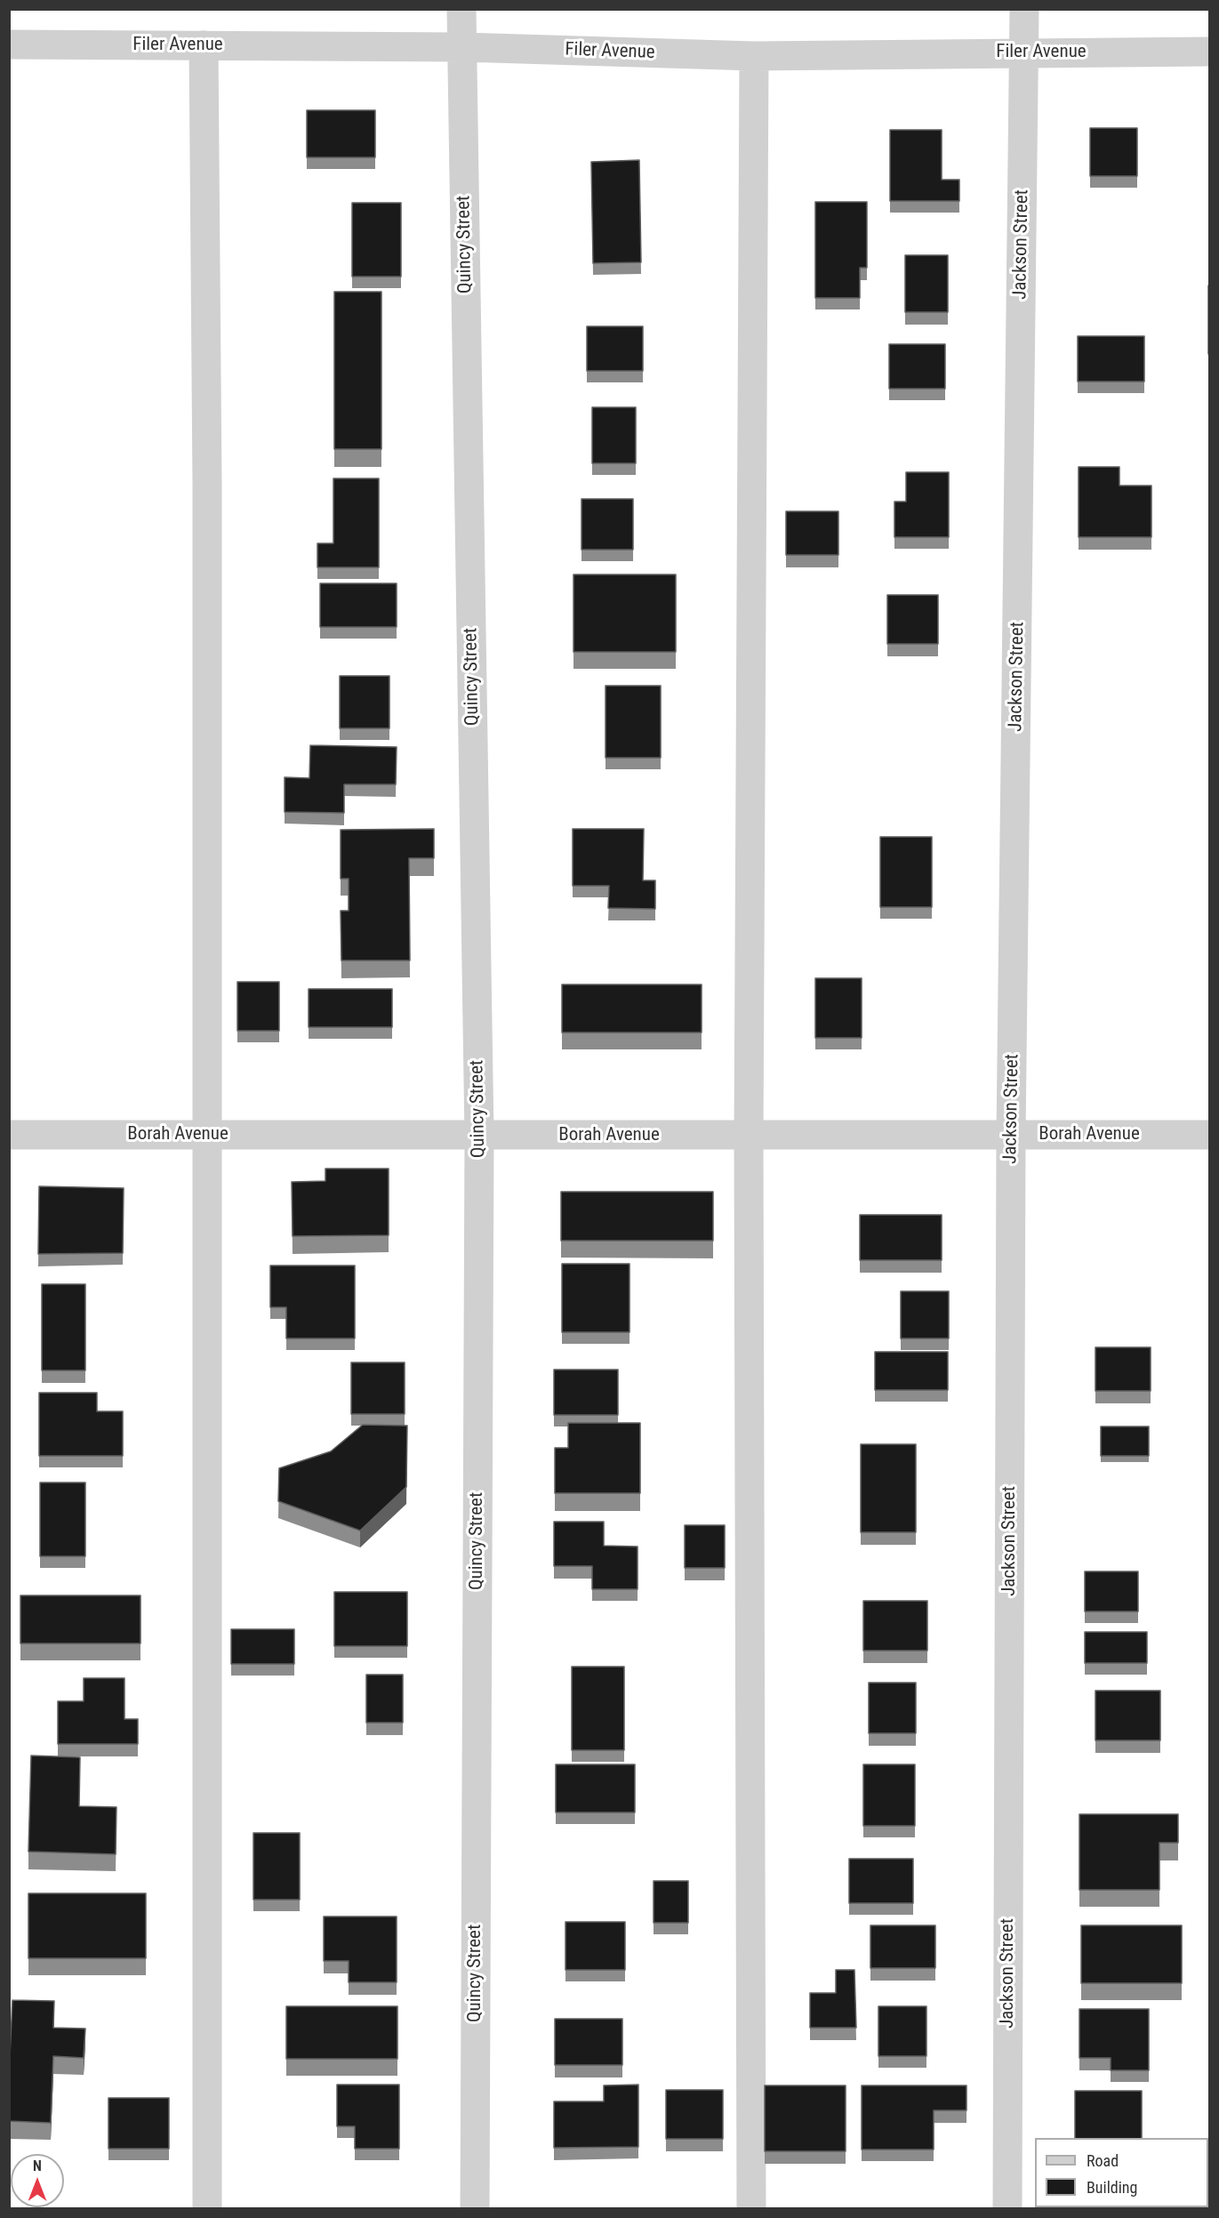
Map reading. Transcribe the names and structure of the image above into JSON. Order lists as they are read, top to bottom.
{
  "streets": {
    "street": [
      "Filer Avenue",
      "Quincy Street",
      "Jackson Street",
      "Borah Avenue"
    ]
  },
  "crossings": [
    ["Filer Avenue", "Quincy Street"],
    ["Filer Avenue", "Jackson Street"],
    ["Quincy Street", "Borah Avenue"],
    ["Jackson Street", "Borah Avenue"]
  ],
  "legend": ["Road", "Building"],
  "north": "top"
}
